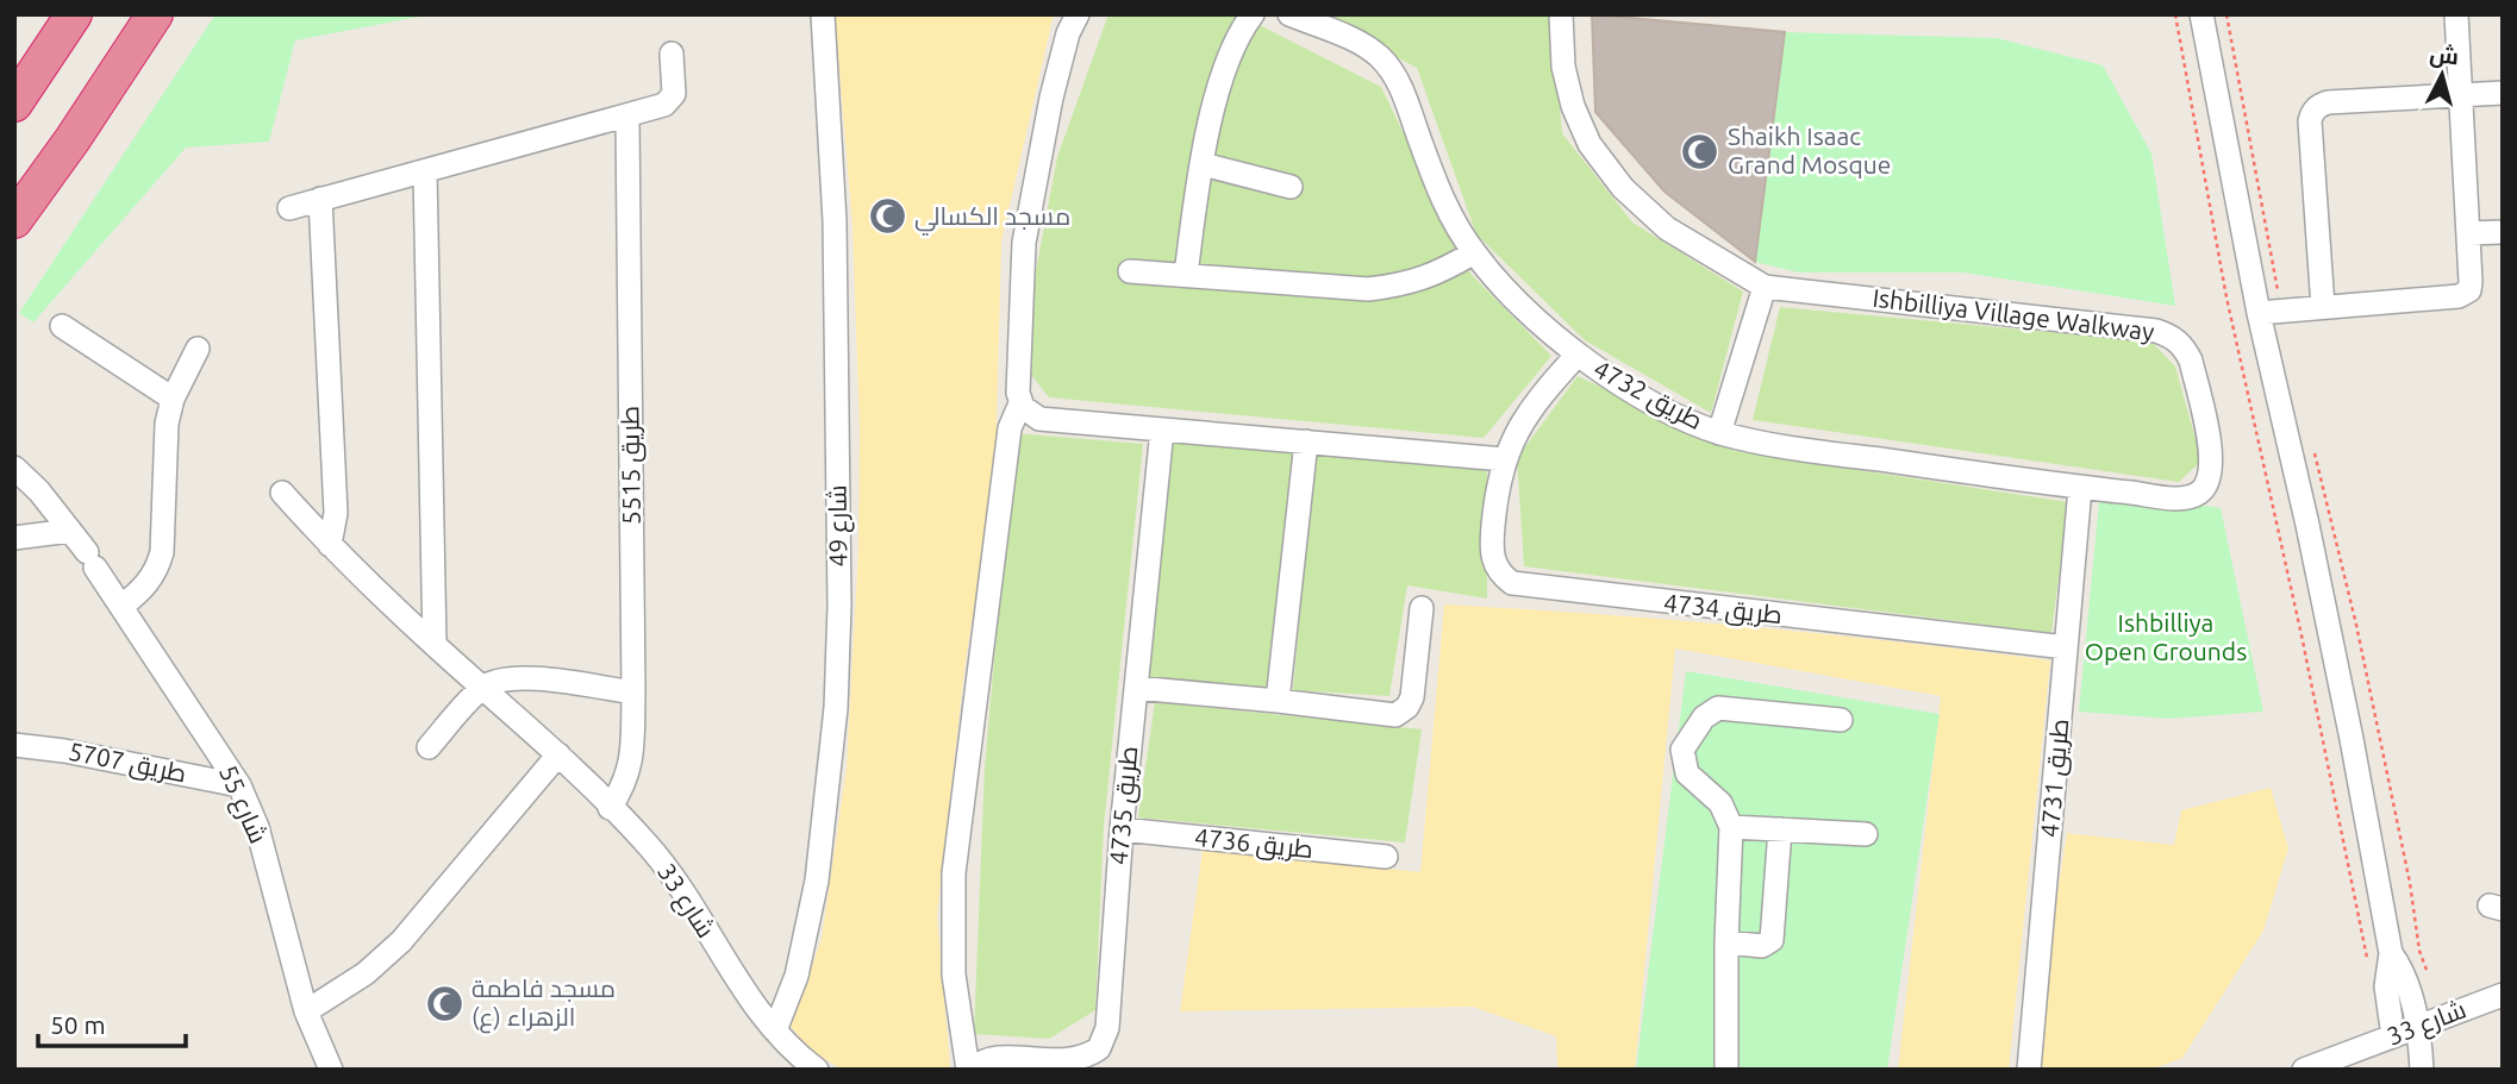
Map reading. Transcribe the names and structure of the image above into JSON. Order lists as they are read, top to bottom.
{
  "streets": {
    "street": [
      "Ishbilliya Village Walkway",
      "طريق 4732",
      "طريق 5515",
      "شارع 49",
      "طريق 4734",
      "طريق 5707",
      "طريق 4731",
      "شارع 55",
      "طريق 4735",
      "طريق 4736",
      "شارع 33"
    ]
  },
  "crossings": [
    ["Ishbilliya Village Walkway", "طريق 4732"],
    ["طريق 4732", "طريق 4734"],
    ["طريق 4732", "طريق 4731"],
    ["طريق 5515", "شارع 33"],
    ["شارع 49", "شارع 33"],
    ["طريق 4734", "طريق 4731"],
    ["طريق 5707", "شارع 55"],
    ["طريق 4735", "طريق 4736"]
  ],
  "parks": ["Ishbilliya Open Grounds"],
  "places": {
    "mosque": ["Shaikh Isaac Grand Mosque", "مسجد الكسالي", "مسجد فاطمة الزهراء (ع)"]
  },
  "scale_bar": "50 m",
  "north": "top"
}
